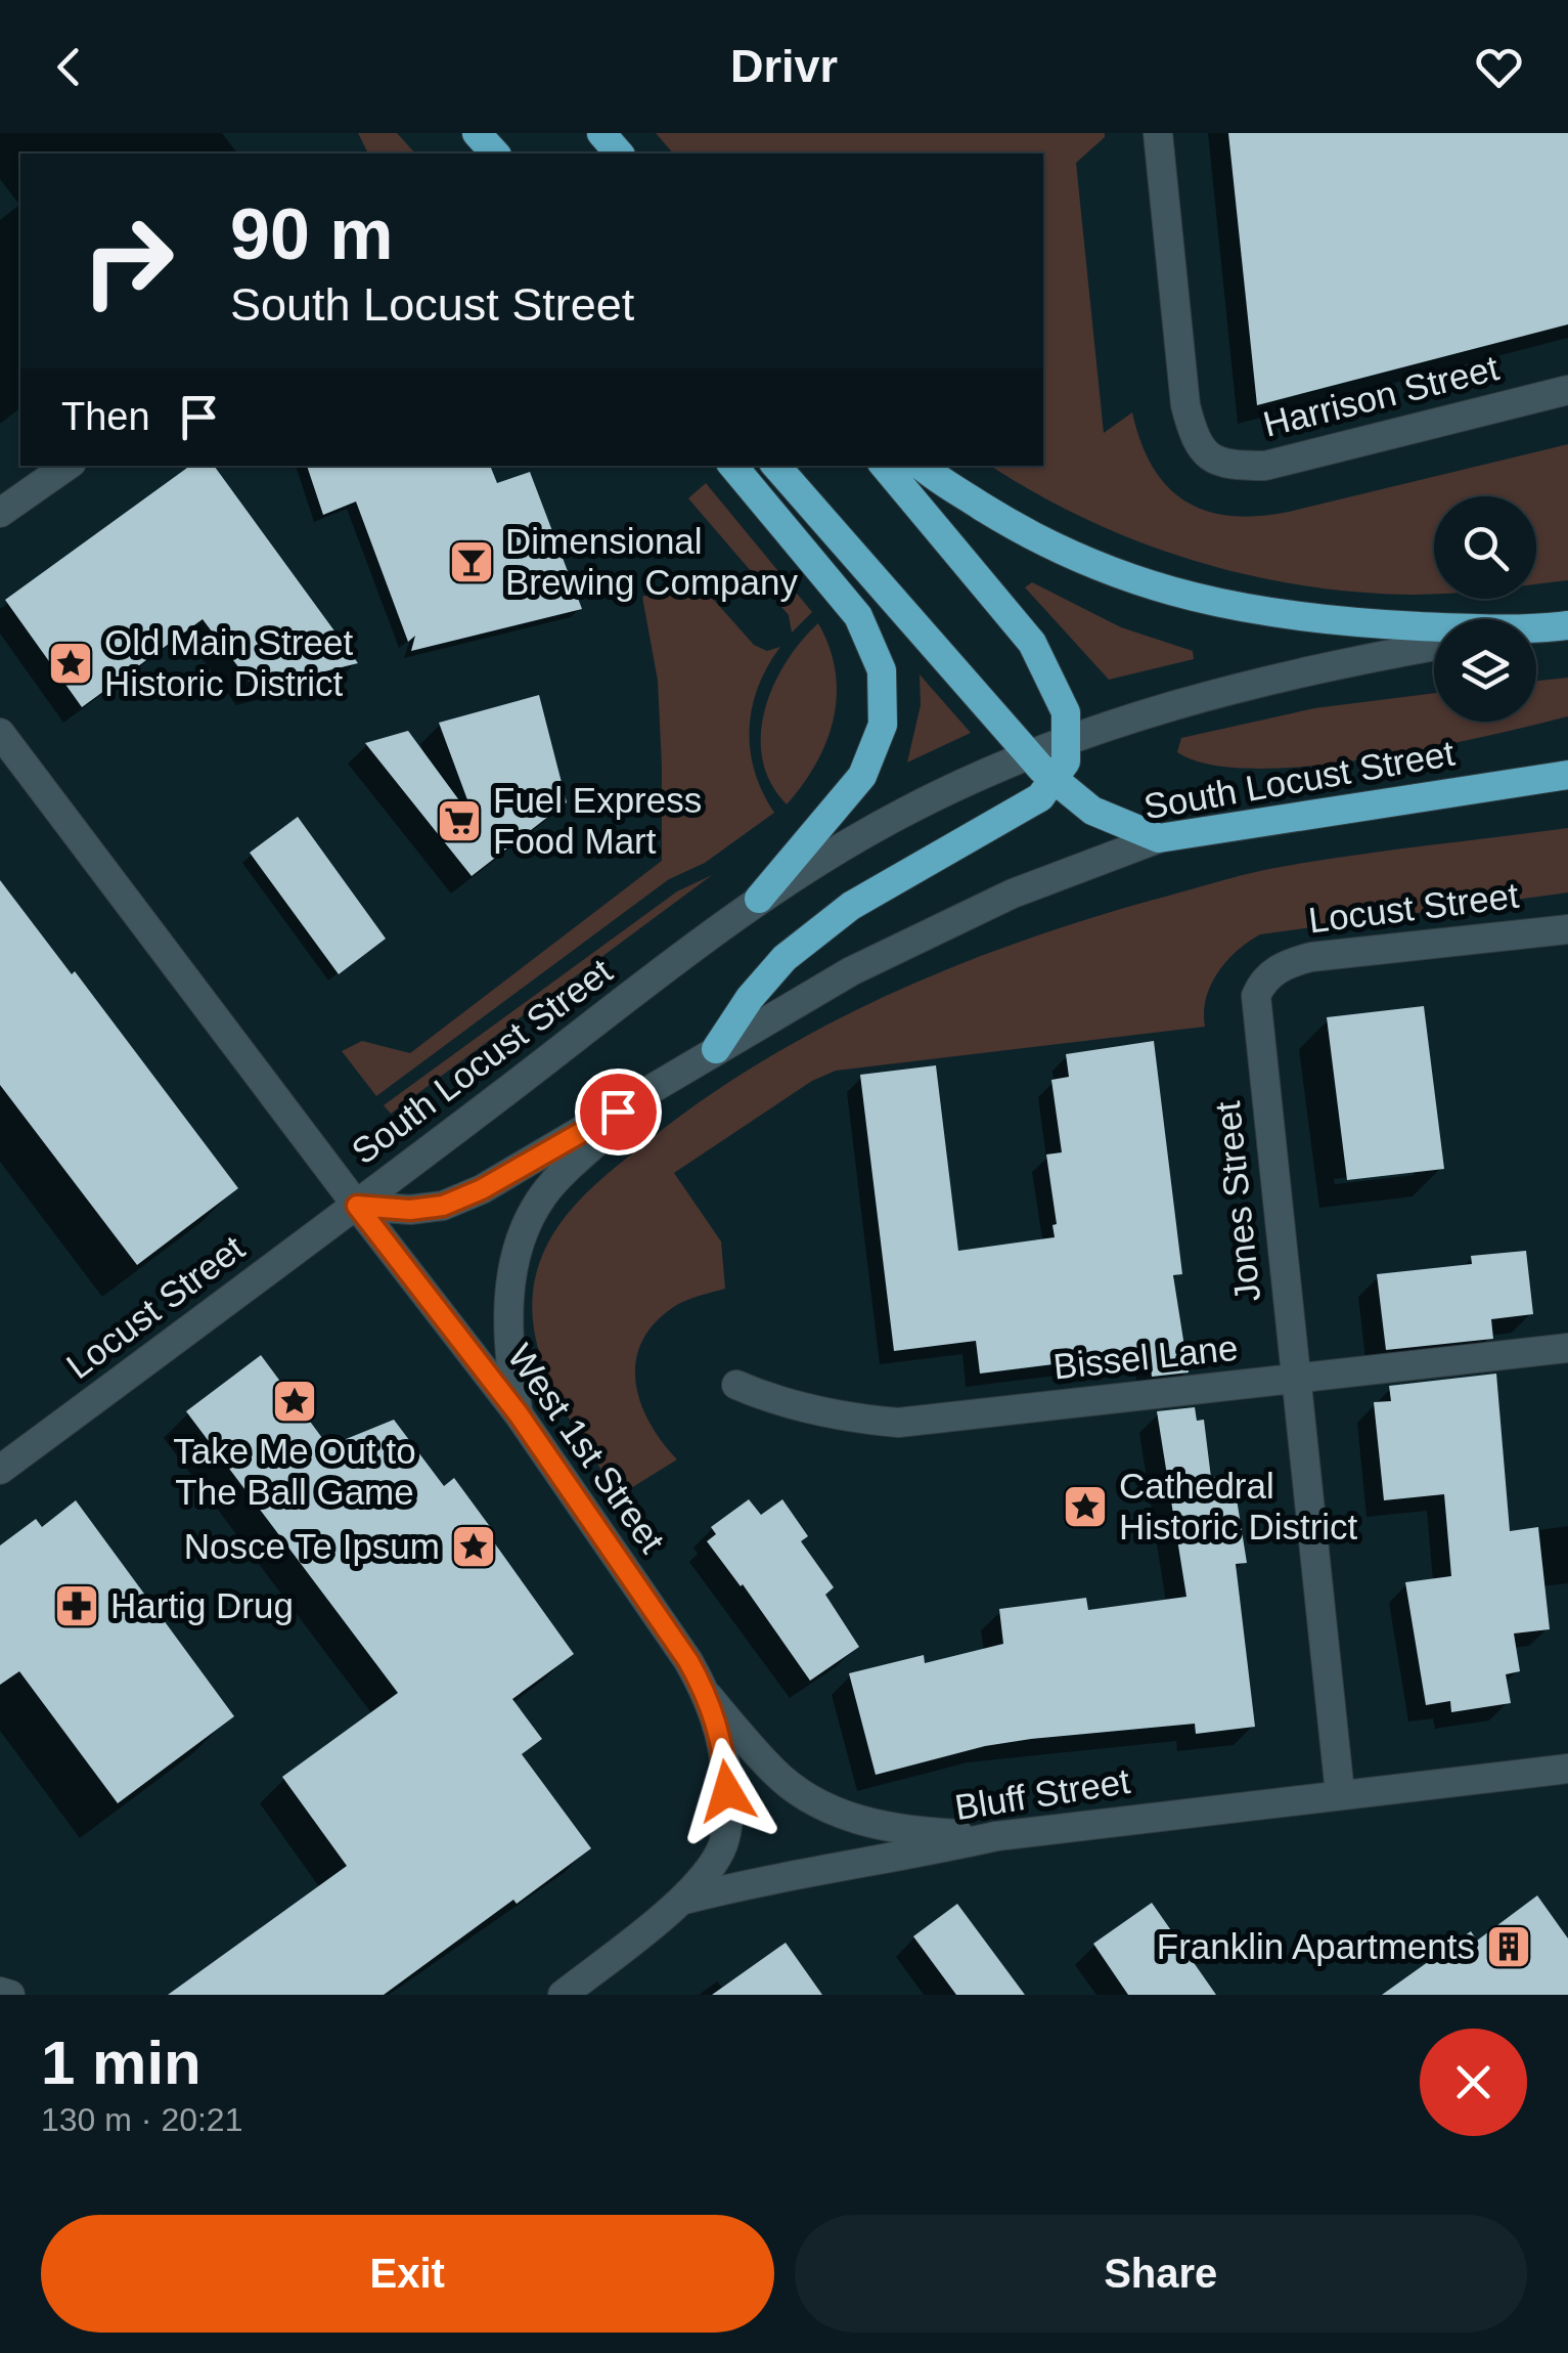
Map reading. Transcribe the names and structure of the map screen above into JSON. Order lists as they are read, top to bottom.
{
  "streets": {
    "highway": ["South Locust Street"],
    "street": [
      "Harrison Street",
      "Locust Street",
      "Jones Street",
      "Bissel Lane",
      "West 1st Street",
      "Bluff Street"
    ]
  },
  "crossings": [
    ["South Locust Street", "Locust Street"],
    ["South Locust Street", "West 1st Street"],
    ["Locust Street", "Jones Street"],
    ["Locust Street", "West 1st Street"],
    ["Jones Street", "Bissel Lane"],
    ["Jones Street", "Bluff Street"],
    ["West 1st Street", "Bluff Street"]
  ],
  "places": {
    "bar": ["Dimensional Brewing Company"],
    "place": [
      "Old Main Street Historic District",
      "Take Me Out to The Ball Game",
      "Cathedral Historic District",
      "Nosce Te Ipsum"
    ],
    "supermarket": ["Fuel Express Food Mart"],
    "pharmacy": ["Hartig Drug"],
    "building": ["Franklin Apartments"]
  },
  "page": {
    "header": "Drivr",
    "turn": ["90 m", "South Locust Street"],
    "then": "Then",
    "heading": ["1 min", "130 m · 20:21"],
    "buttons": ["Exit", "Share"]
  }
}
